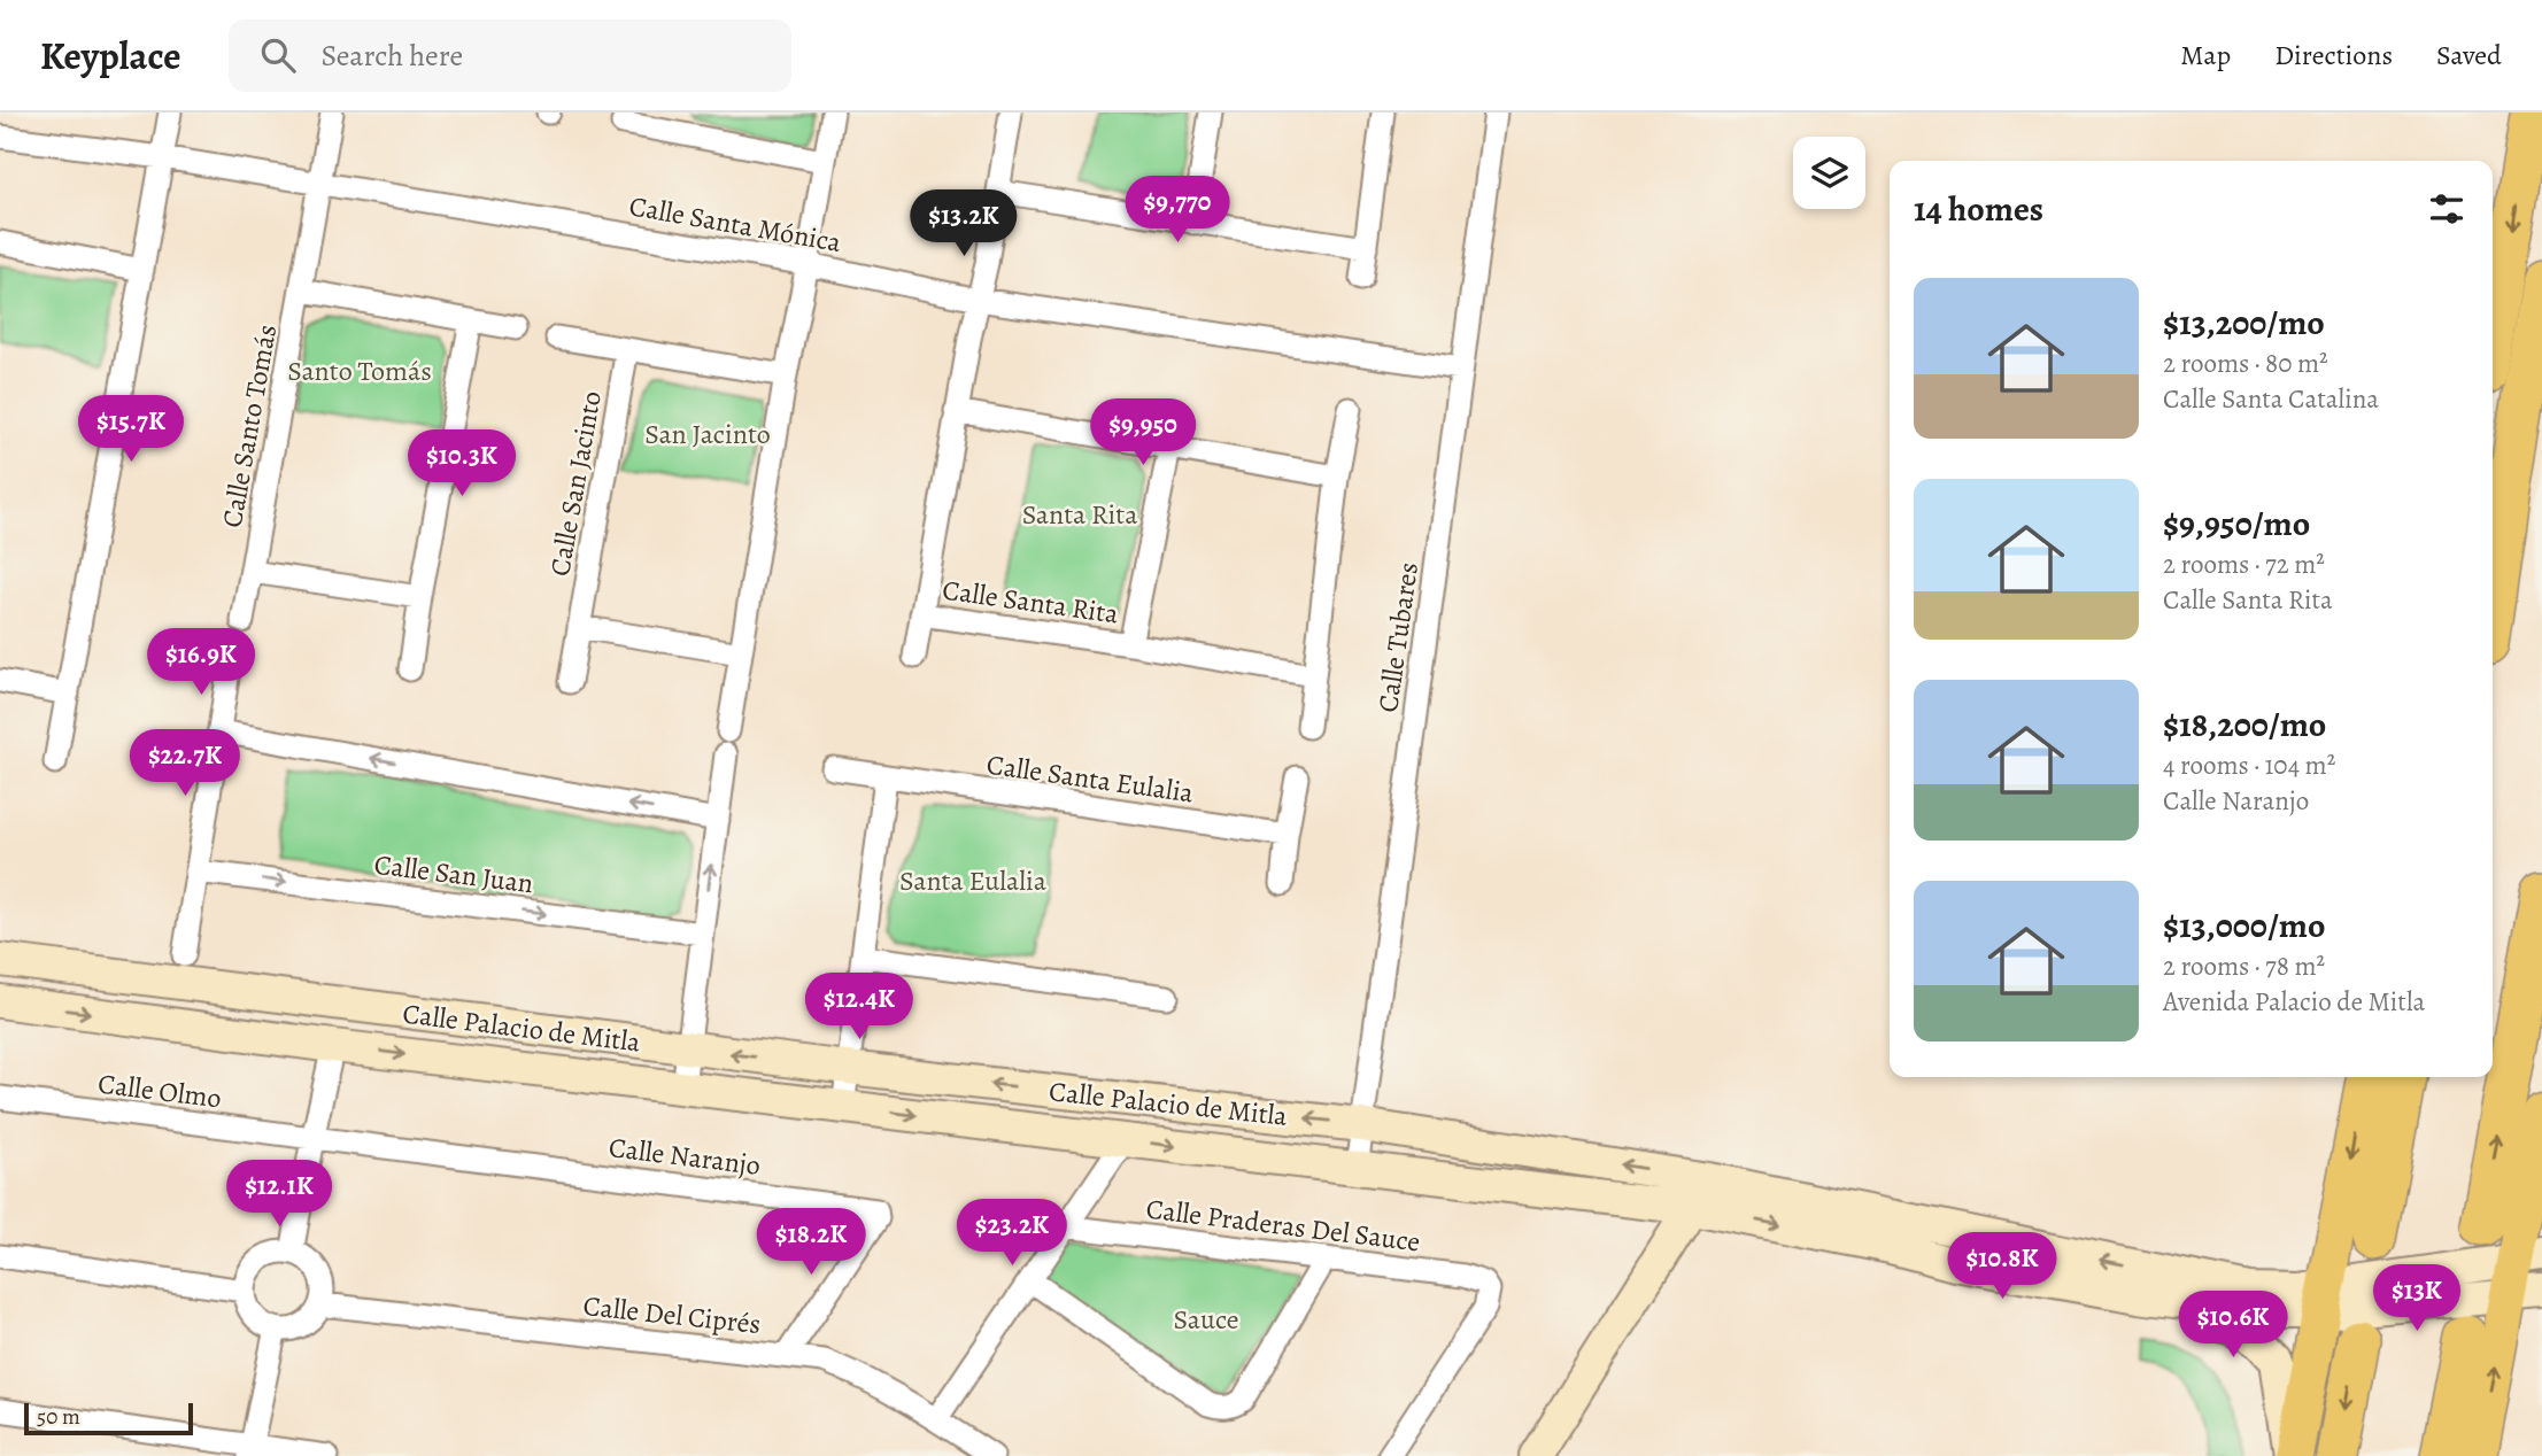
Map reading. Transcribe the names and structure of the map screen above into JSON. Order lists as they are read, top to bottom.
{
  "streets": {
    "main road": ["Calle Palacio de Mitla"],
    "street": [
      "Calle Santa Mónica",
      "Calle Santo Tomás",
      "Calle San Jacinto",
      "Calle Santa Rita",
      "Calle Tubares",
      "Calle Santa Eulalia",
      "Calle San Juan",
      "Calle Olmo",
      "Calle Naranjo",
      "Calle Praderas Del Sauce",
      "Calle Del Ciprés"
    ]
  },
  "crossings": [
    ["Calle Santa Mónica", "Calle Santo Tomás"],
    ["Calle Santa Mónica", "Calle Santa Rita"],
    ["Calle Santa Mónica", "Calle Tubares"],
    ["Calle Tubares", "Calle Palacio de Mitla"],
    ["Calle Olmo", "Calle Naranjo"],
    ["Calle Naranjo", "Calle Del Ciprés"]
  ],
  "parks": [
    "Santo Tomás",
    "San Jacinto",
    "Santa Rita",
    "Santa Eulalia",
    "Sauce"
  ],
  "scale_bar": "50 m",
  "page": {
    "header": "Keyplace",
    "search": "Search here",
    "nav": ["Map", "Directions", "Saved"],
    "heading": "14 homes",
    "price": [
      "$9,770",
      "$13.2K",
      "$15.7K",
      "$9,950",
      "$10.3K",
      "$16.9K",
      "$22.7K",
      "$12.4K",
      "$12.1K",
      "$23.2K",
      "$18.2K",
      "$10.8K",
      "$13K",
      "$10.6K"
    ],
    "list": [
      {
        "name": "$13,200/mo",
        "note": "2 rooms · 80 m² · Calle Santa Catalina"
      },
      {
        "name": "$9,950/mo",
        "note": "2 rooms · 72 m² · Calle Santa Rita"
      },
      {
        "name": "$18,200/mo",
        "note": "4 rooms · 104 m² · Calle Naranjo"
      },
      {
        "name": "$13,000/mo",
        "note": "2 rooms · 78 m² · Avenida Palacio de Mitla"
      }
    ],
    "scale": "50 m"
  }
}
